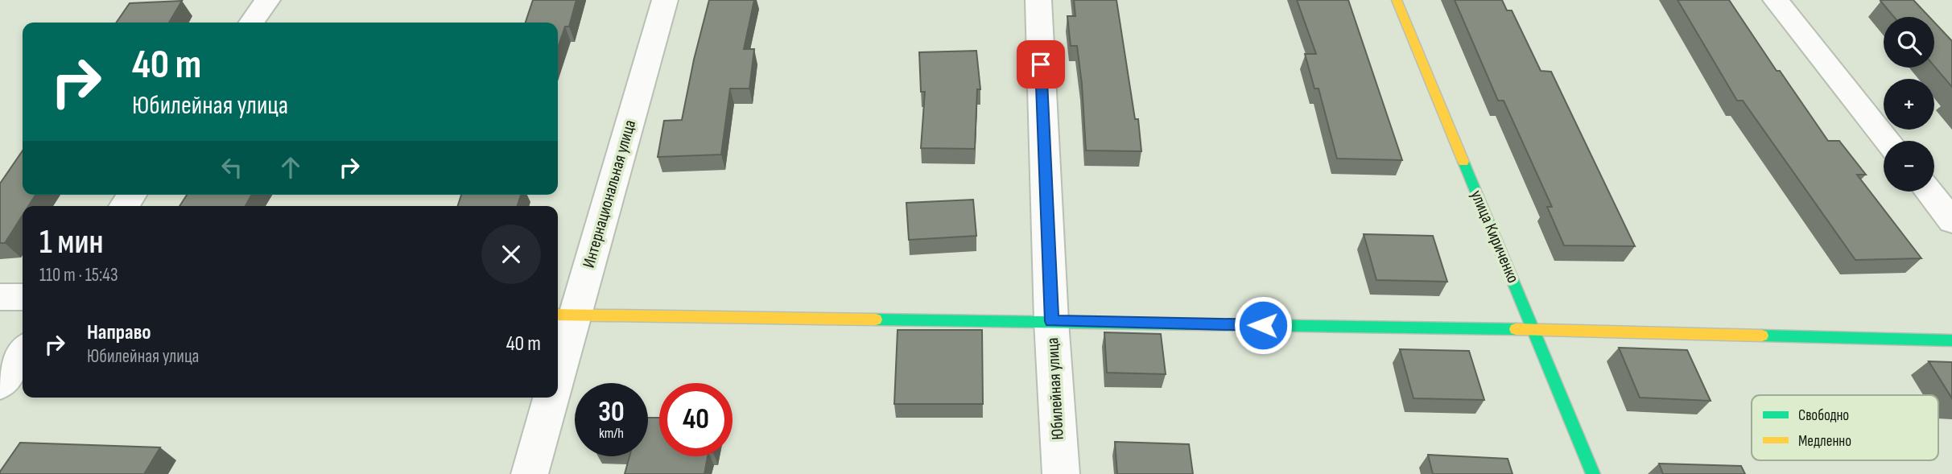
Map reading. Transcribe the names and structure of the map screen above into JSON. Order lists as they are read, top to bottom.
{
  "streets": {
    "street": ["Интернациональная улица", "улица Кириченко", "Юбилейная улица"]
  },
  "legend": ["Свободно", "Медленно"],
  "page": {
    "map_buttons": ["+", "−"],
    "turn": ["40 m", "Юбилейная улица"],
    "heading": ["1 мин", "110 m · 15:43"],
    "list": [
      {
        "name": "Направо",
        "note": "Юбилейная улица",
        "value": "40 m"
      }
    ],
    "speed": "30 km/h",
    "limit": "40"
  }
}
